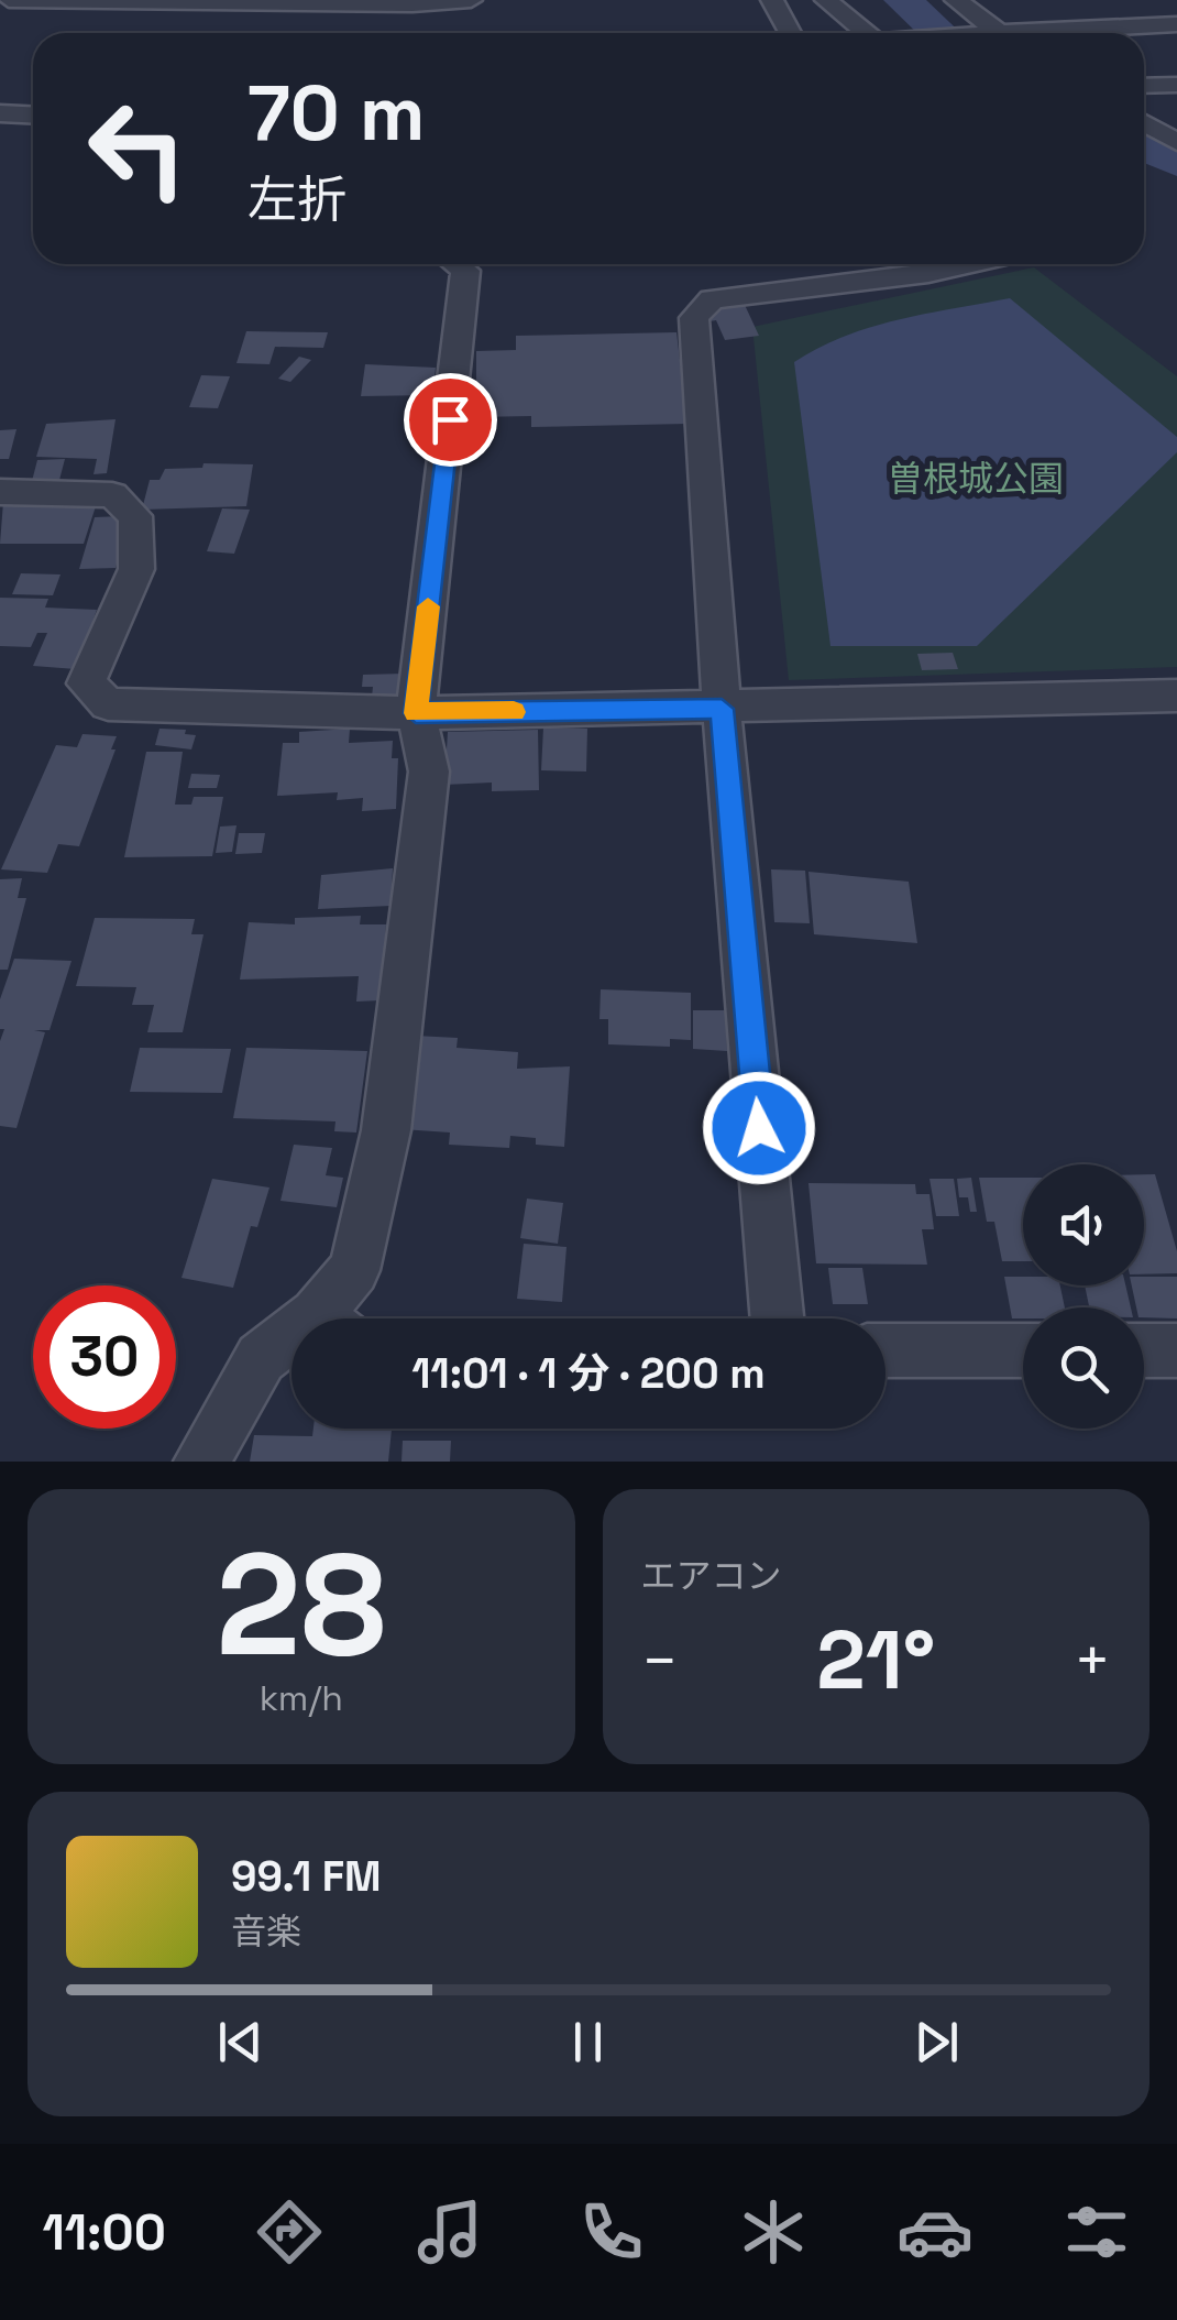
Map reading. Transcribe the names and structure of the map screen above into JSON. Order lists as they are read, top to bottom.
{
  "parks": ["曽根城公園"],
  "page": {
    "turn": ["70 m", "左折"],
    "limit": "30",
    "trip": "11:01 · 1 分 · 200 m",
    "tile": [
      ["28", "km/h"],
      "エアコン"
    ],
    "heat": ["−", "21°", "+"],
    "song": ["99.1 FM", "音楽"],
    "tabs": "11:00"
  }
}
